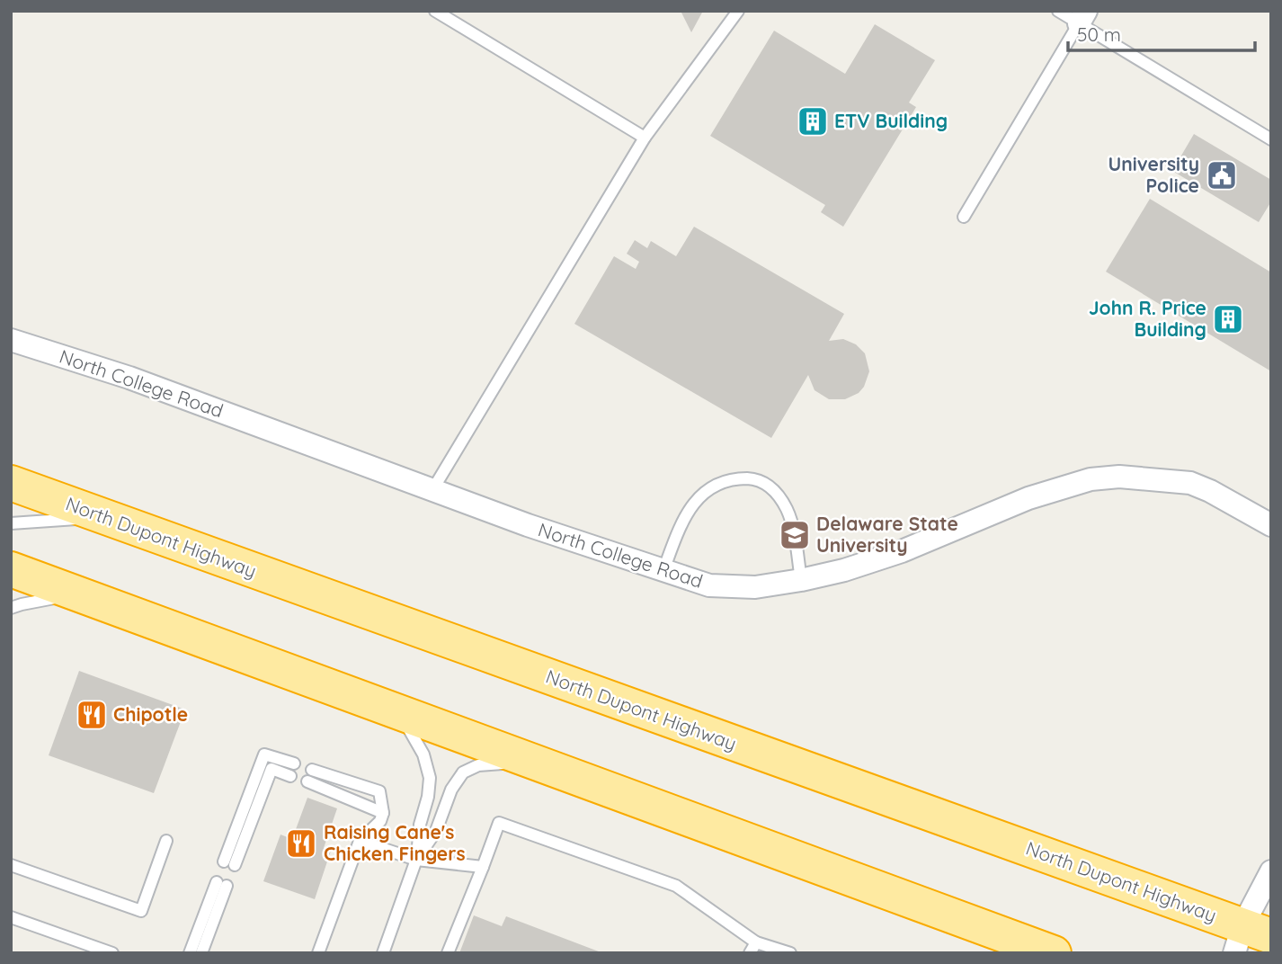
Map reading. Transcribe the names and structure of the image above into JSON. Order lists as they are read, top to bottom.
{
  "streets": {
    "highway": ["North Dupont Highway"],
    "street": ["North College Road"]
  },
  "places": {
    "building": ["ETV Building", "John R. Price Building"],
    "public building": ["University Police"],
    "school or university": ["Delaware State University"],
    "restaurant": ["Chipotle", "Raising Cane's Chicken Fingers"]
  },
  "scale_bar": "50 m"
}
